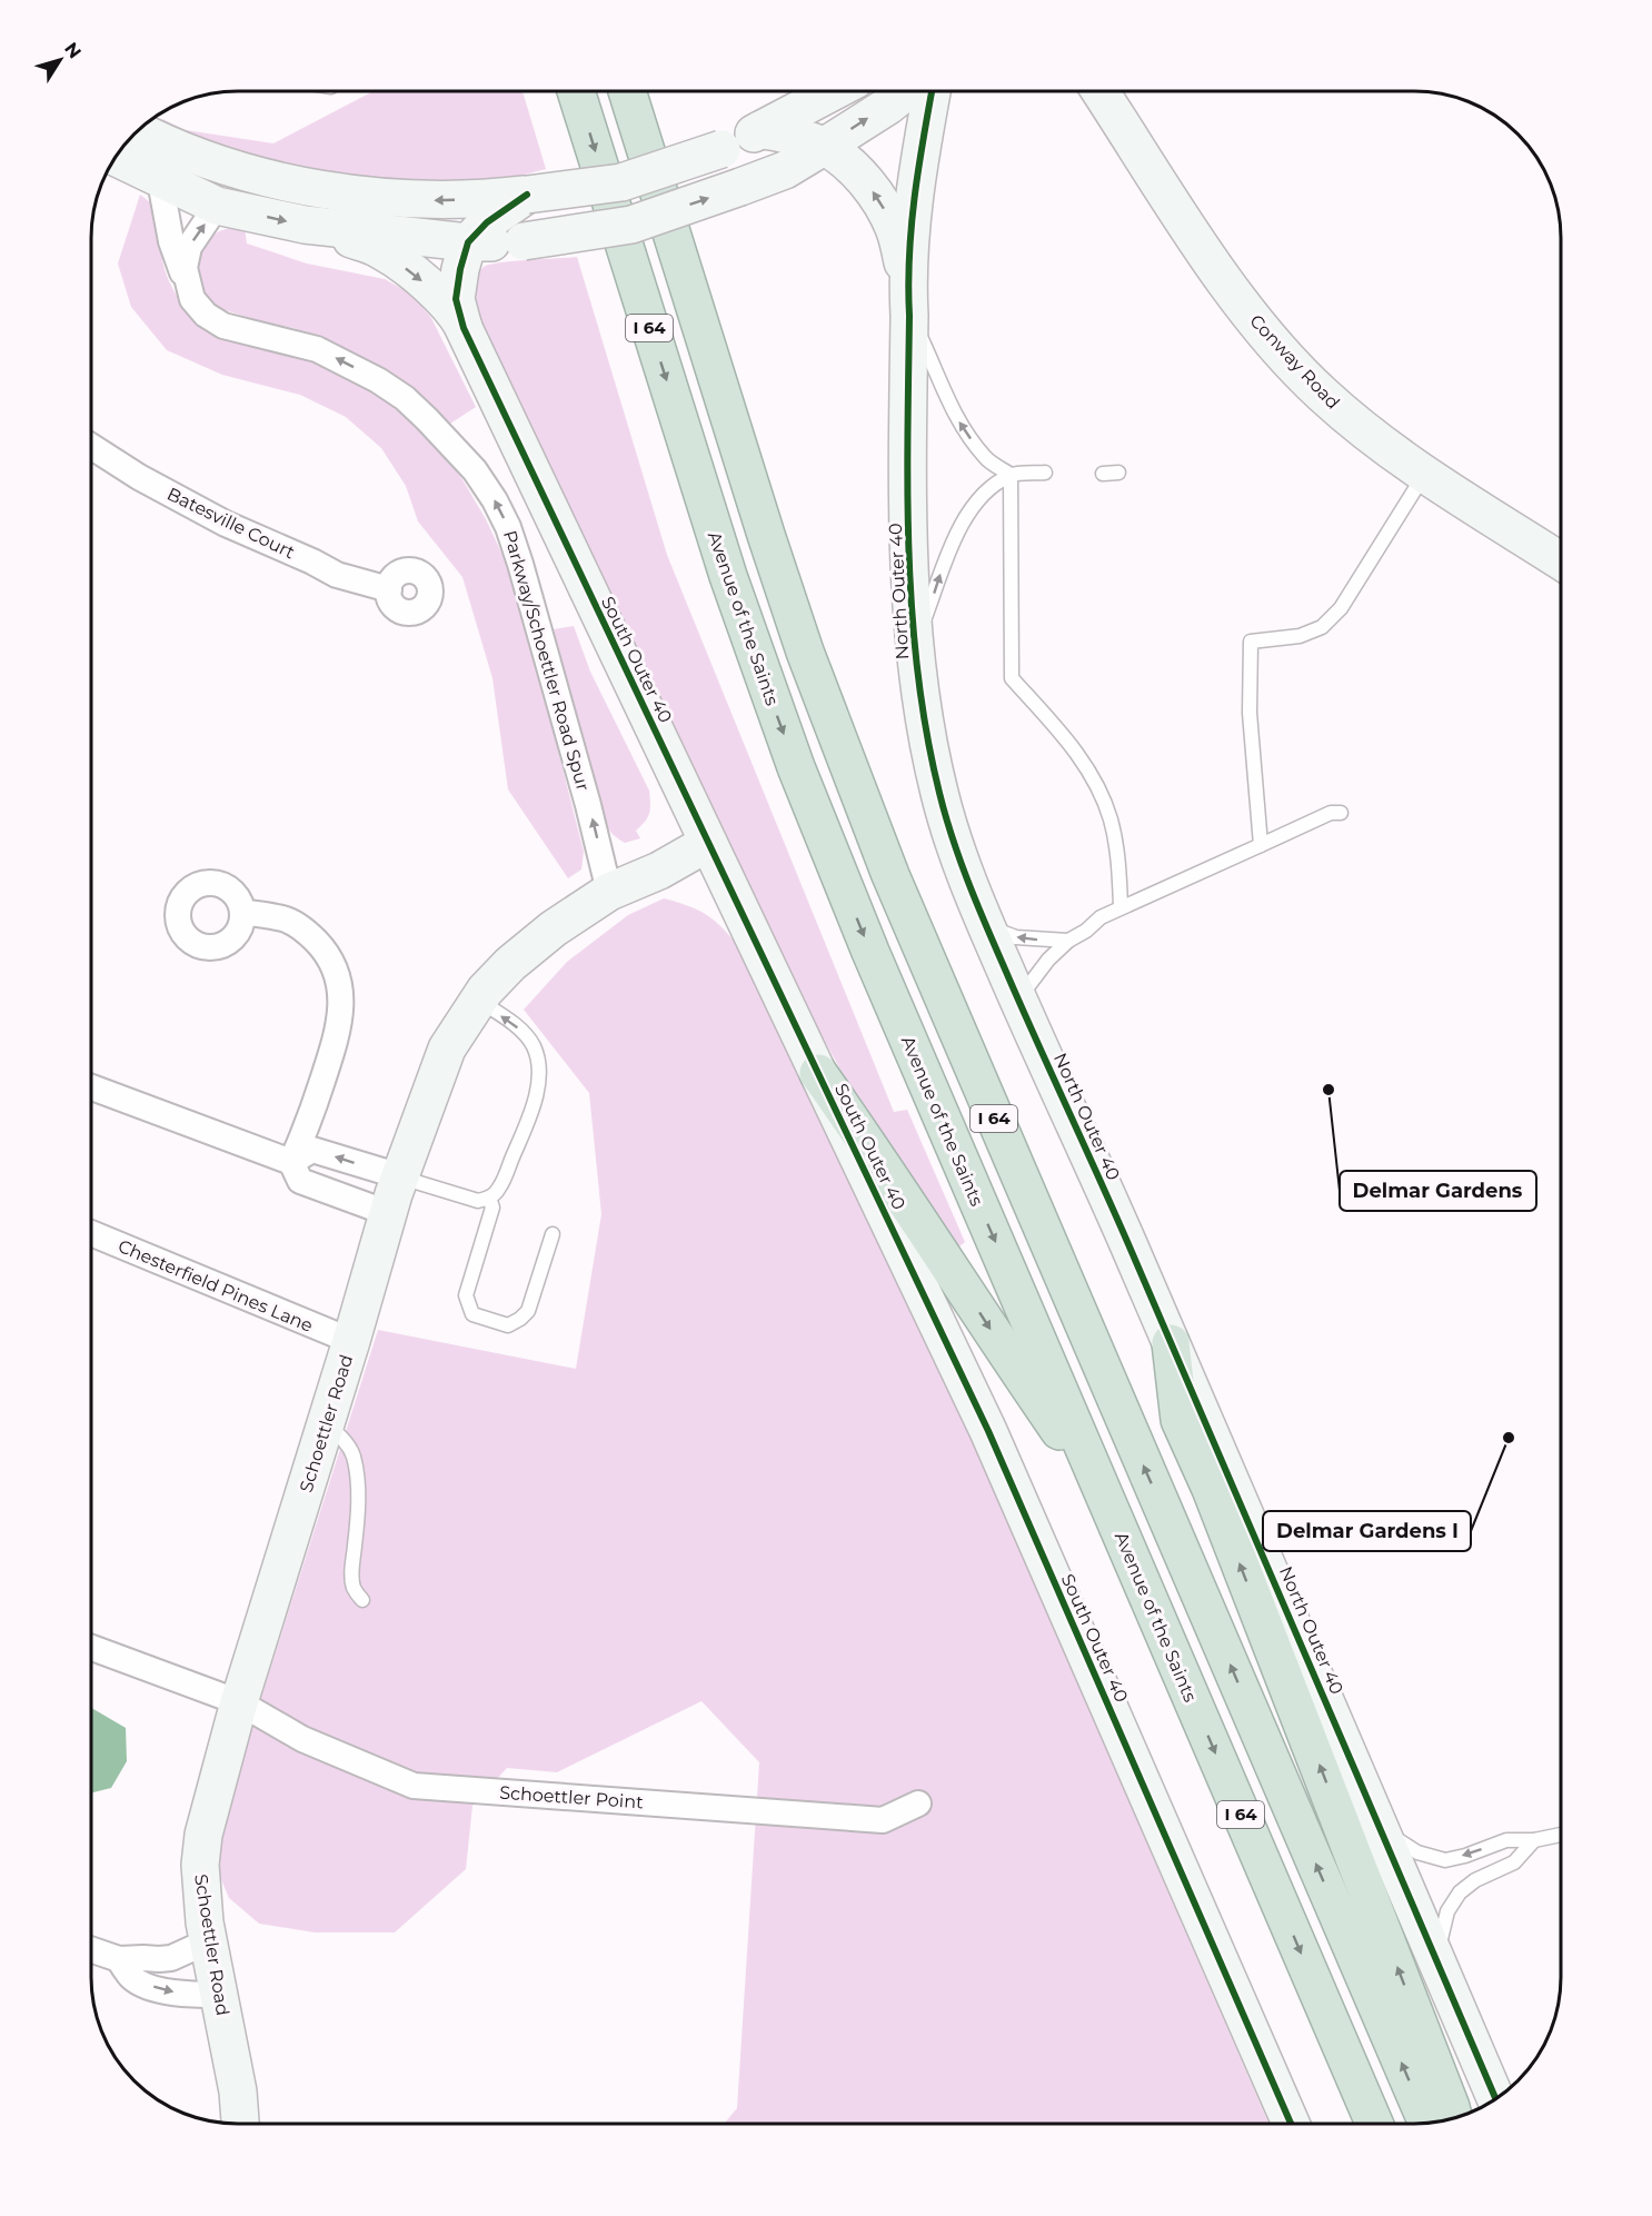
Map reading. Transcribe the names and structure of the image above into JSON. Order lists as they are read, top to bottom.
{
  "streets": {
    "highway": ["I 64", "Avenue of the Saints"],
    "street": [
      "Conway Road",
      "Batesville Court",
      "North Outer 40",
      "South Outer 40",
      "Parkway/Schoettler Road Spur",
      "Chesterfield Pines Lane",
      "Schoettler Road",
      "Schoettler Point"
    ]
  },
  "crossings": [
    ["South Outer 40", "Schoettler Road"],
    ["Parkway/Schoettler Road Spur", "Schoettler Road"],
    ["Chesterfield Pines Lane", "Schoettler Road"],
    ["Schoettler Road", "Schoettler Point"]
  ],
  "one_way": ["Parkway/Schoettler Road Spur"],
  "places": ["Delmar Gardens", "Delmar Gardens I"],
  "north": "top right"
}
